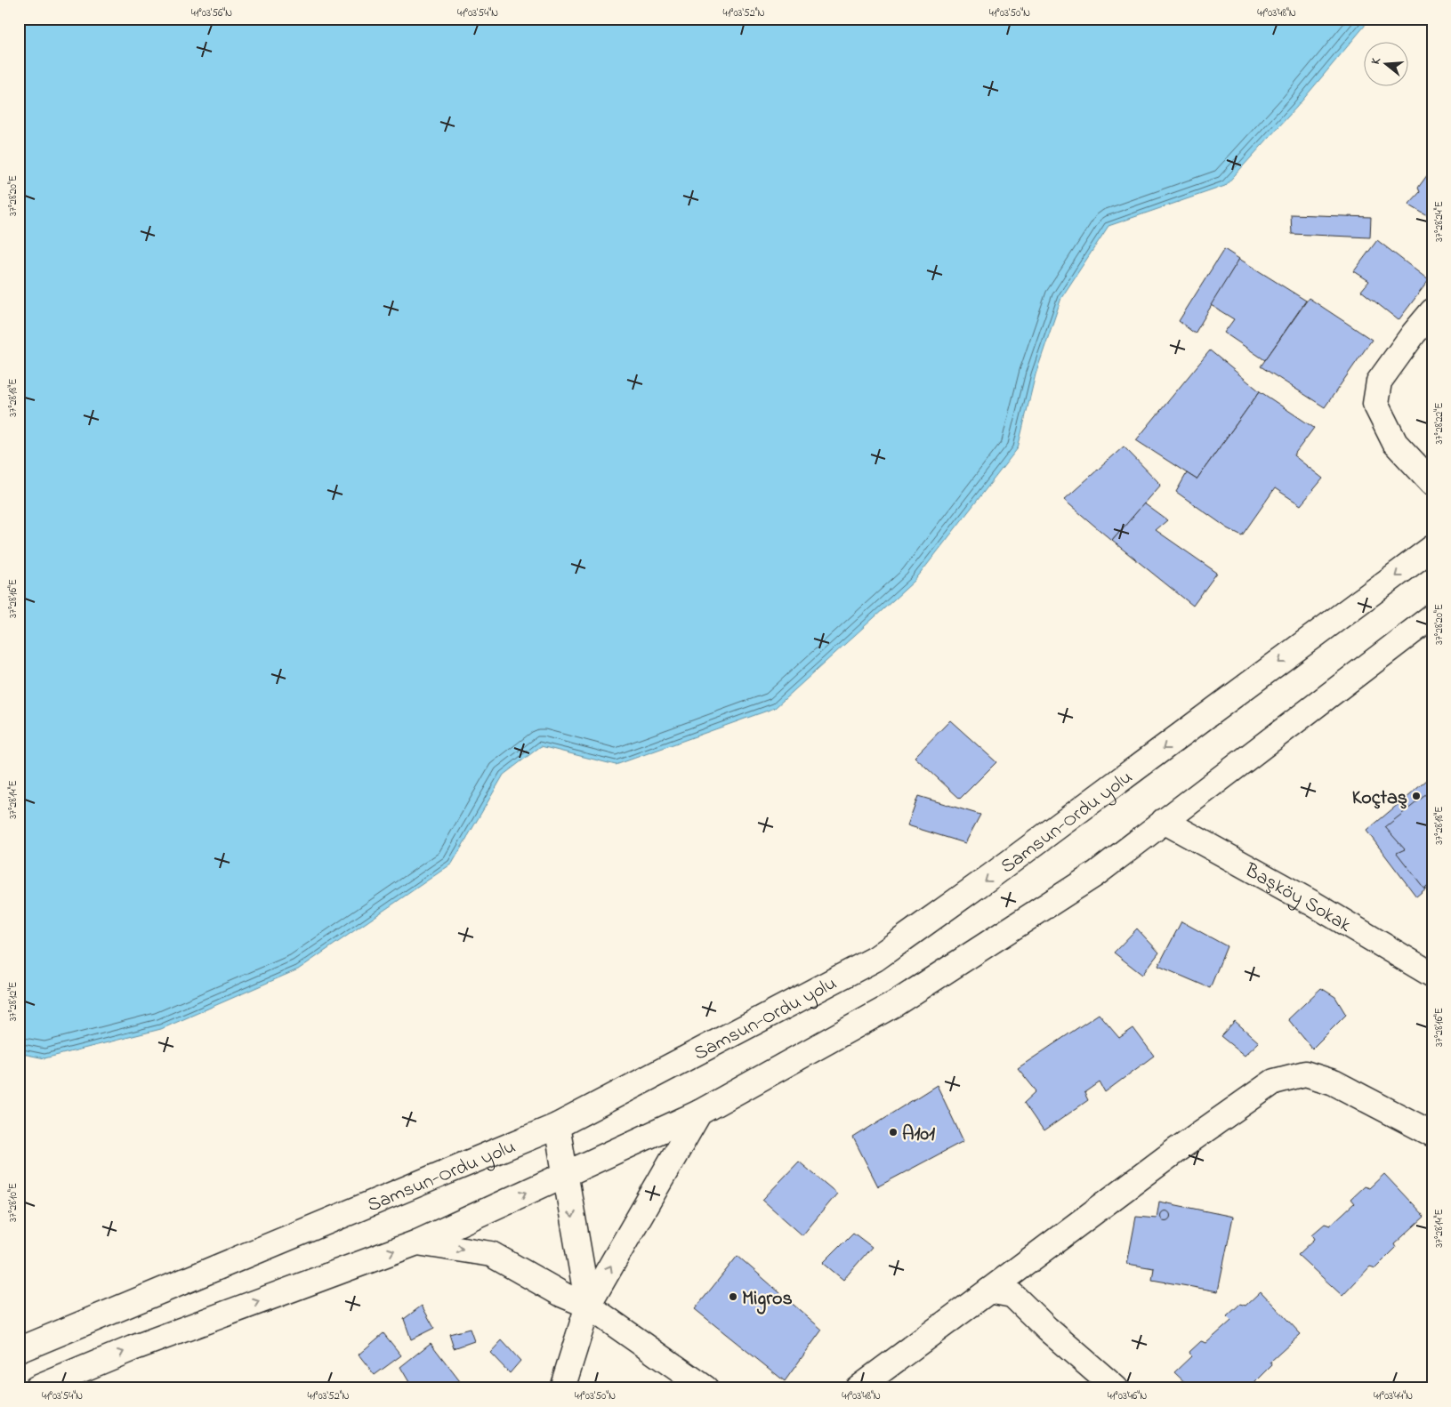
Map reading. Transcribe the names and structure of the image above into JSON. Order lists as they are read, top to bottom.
{
  "streets": {
    "main road": ["Samsun-Ordu yolu", "Başköy Sokak"]
  },
  "places": ["Koçtaş", "A101", "Migros"],
  "north": "left",
  "coordinates": [
    "41°03'56\"N",
    "41°03'54\"N",
    "41°03'52\"N",
    "41°03'50\"N",
    "41°03'48\"N",
    "37°28'20\"E",
    "37°28'24\"E",
    "37°28'18\"E",
    "37°28'22\"E",
    "37°28'16\"E",
    "37°28'14\"E",
    "37°28'12\"E",
    "37°28'10\"E",
    "41°03'46\"N",
    "41°03'44\"N"
  ]
}
